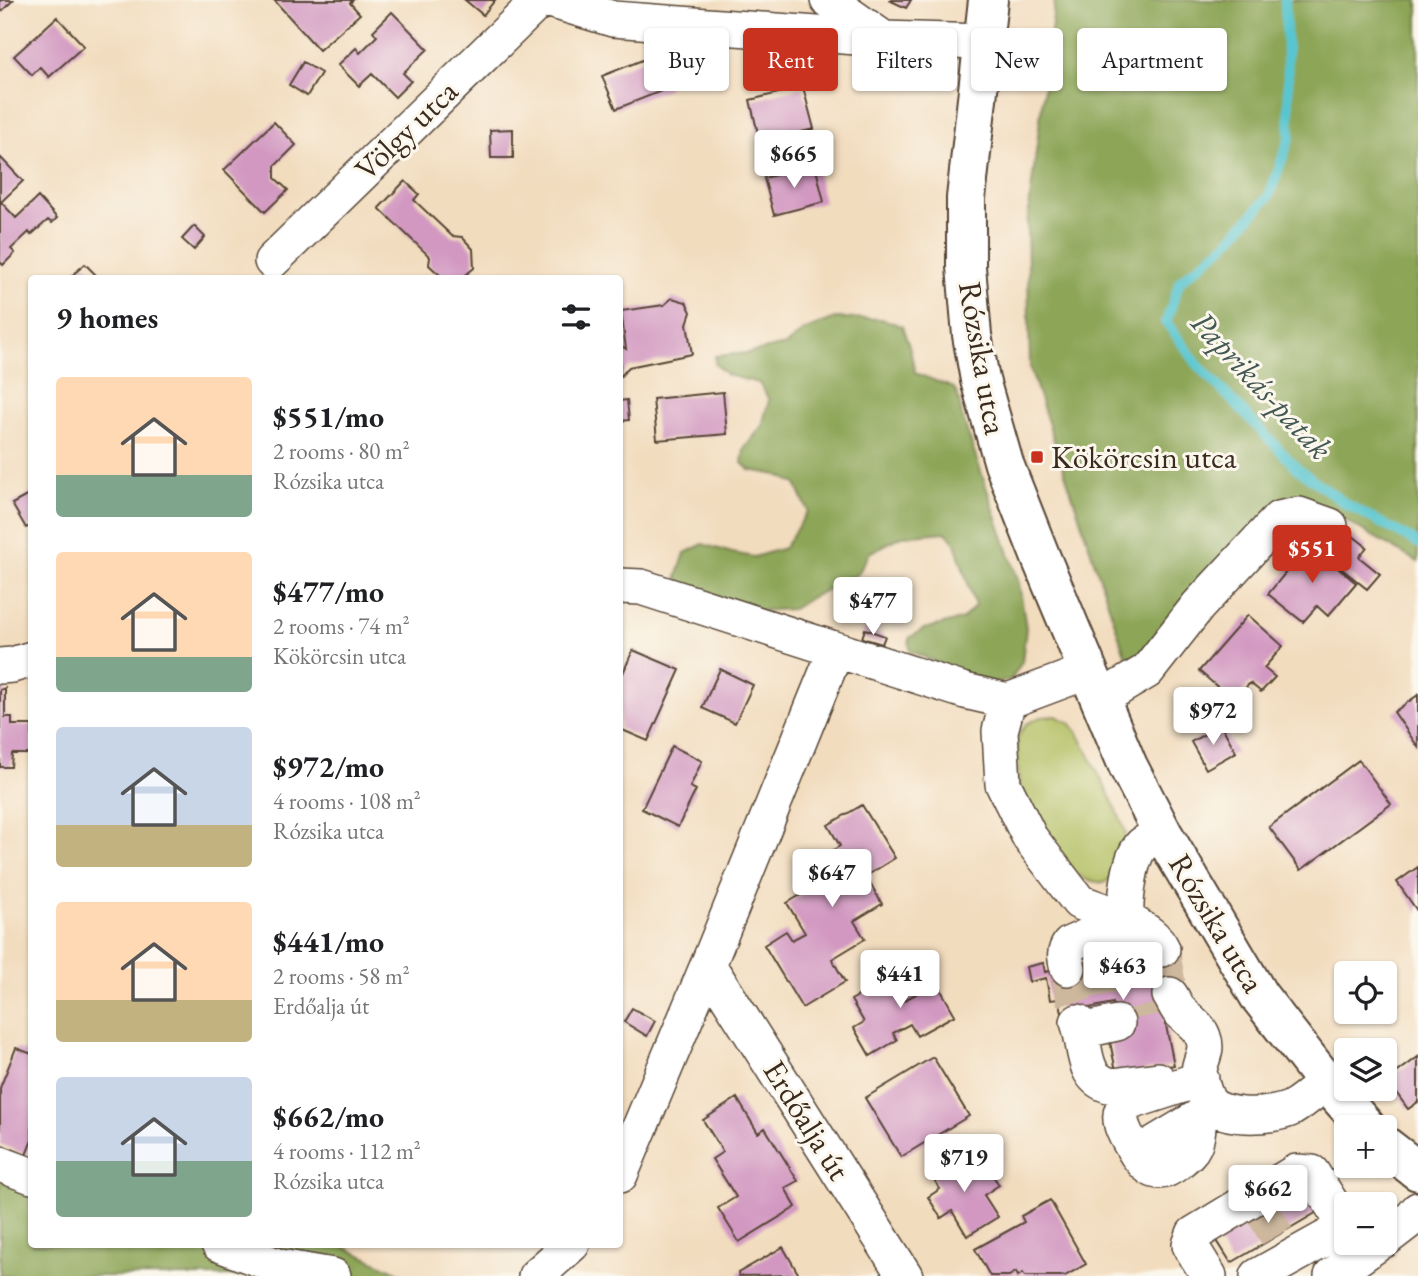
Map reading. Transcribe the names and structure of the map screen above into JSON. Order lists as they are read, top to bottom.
{
  "streets": {
    "main road": ["Rózsika utca"],
    "street": ["Völgy utca", "Erdőalja út"]
  },
  "water": ["Paprikás-patak"],
  "places": {
    "transit": ["Kökörcsin utca"]
  },
  "page": {
    "chip": [
      "Buy",
      "Rent",
      "Filters",
      "New",
      "Apartment"
    ],
    "price": [
      "$665",
      "$551",
      "$477",
      "$972",
      "$647",
      "$463",
      "$441",
      "$719",
      "$662"
    ],
    "heading": "9 homes",
    "list": [
      {
        "name": "$551/mo",
        "note": "2 rooms · 80 m² · Rózsika utca"
      },
      {
        "name": "$477/mo",
        "note": "2 rooms · 74 m² · Kökörcsin utca"
      },
      {
        "name": "$972/mo",
        "note": "4 rooms · 108 m² · Rózsika utca"
      },
      {
        "name": "$441/mo",
        "note": "2 rooms · 58 m² · Erdőalja út"
      },
      {
        "name": "$662/mo",
        "note": "4 rooms · 112 m² · Rózsika utca"
      }
    ],
    "map_buttons": ["+", "−"]
  }
}
